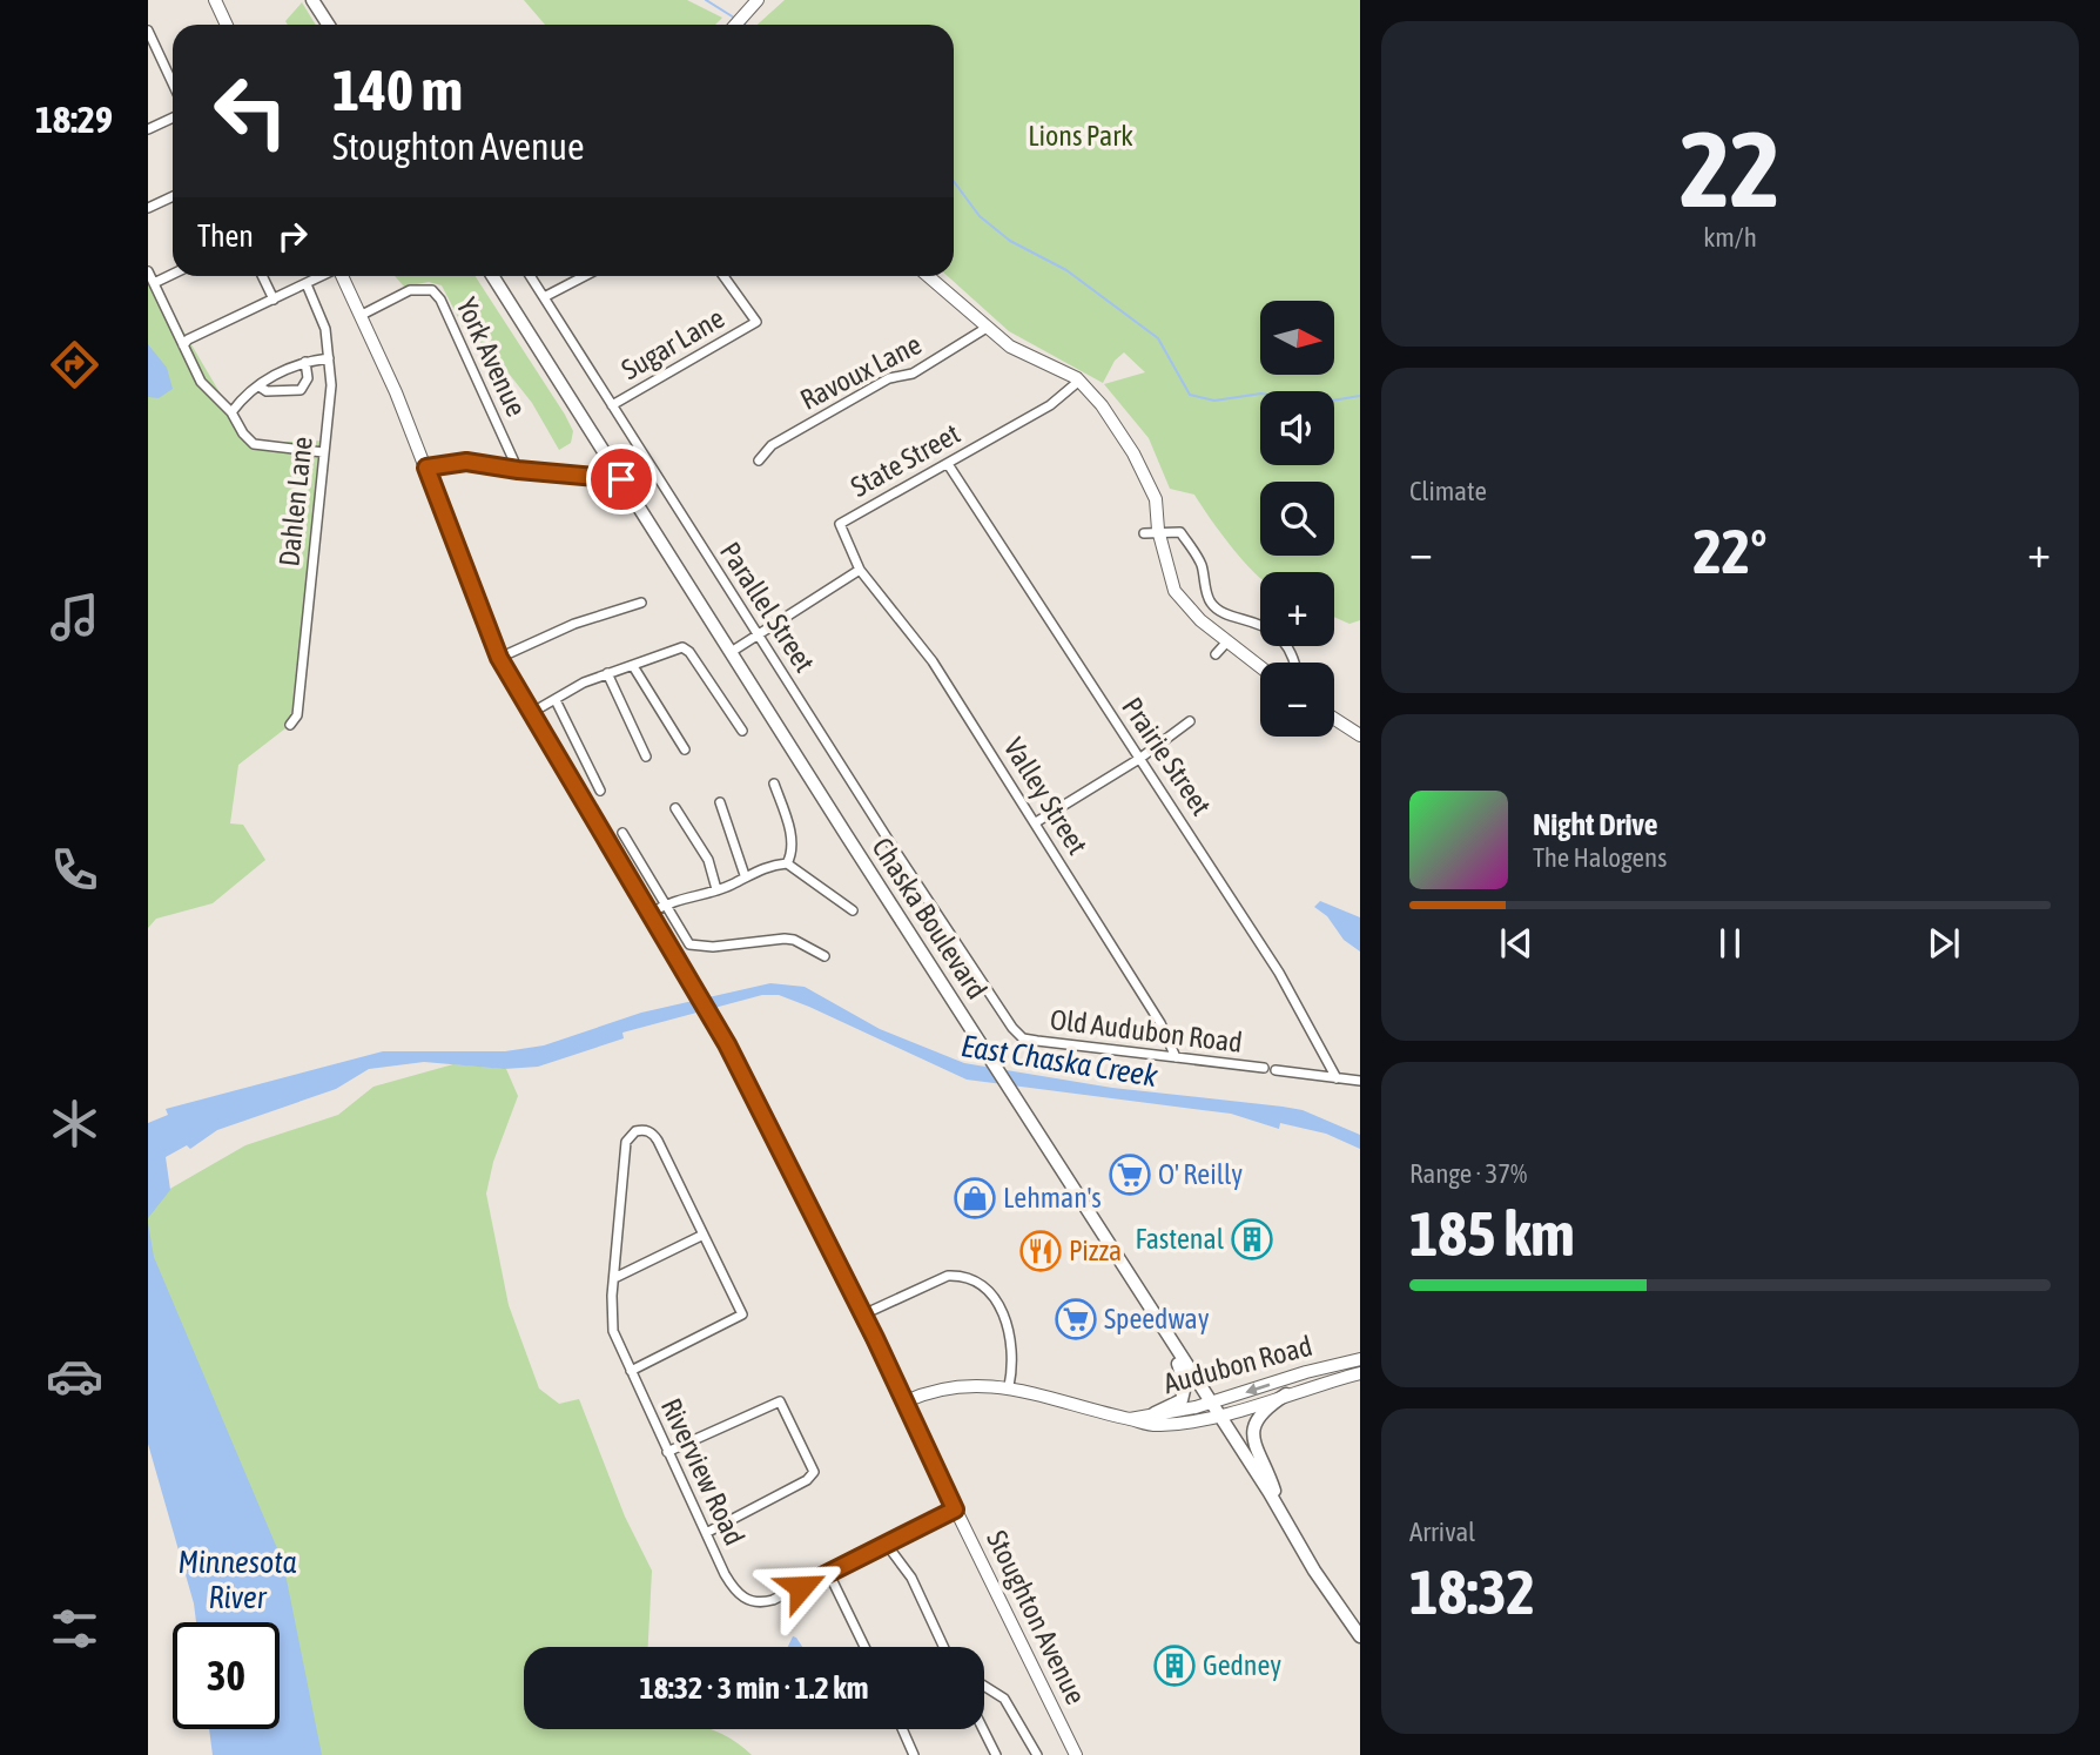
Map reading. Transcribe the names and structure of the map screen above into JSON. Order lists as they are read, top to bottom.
{
  "streets": {
    "main road": ["Chaska Boulevard"],
    "street": [
      "Sugar Lane",
      "York Avenue",
      "Ravoux Lane",
      "State Street",
      "Dahlen Lane",
      "Parallel Street",
      "Prairie Street",
      "Valley Street",
      "Old Audubon Road",
      "Audubon Road",
      "Riverview Road",
      "Stoughton Avenue"
    ]
  },
  "crossings": [
    ["Sugar Lane", "Parallel Street"],
    ["York Avenue", "Stoughton Avenue"],
    ["State Street", "Prairie Street"],
    ["State Street", "Valley Street"],
    ["Parallel Street", "Old Audubon Road"],
    ["Prairie Street", "Old Audubon Road"],
    ["Valley Street", "Old Audubon Road"],
    ["Chaska Boulevard", "Audubon Road"],
    ["Audubon Road", "Stoughton Avenue"],
    ["Riverview Road", "Stoughton Avenue"]
  ],
  "water": ["East Chaska Creek", "Minnesota River"],
  "parks": ["Lions Park"],
  "places": {
    "supermarket": ["O' Reilly", "Speedway"],
    "shop": ["Lehman's"],
    "building": ["Fastenal", "Gedney"],
    "restaurant": ["Pizza"]
  },
  "north": "right",
  "page": {
    "tabs": "18:29",
    "tile": [
      ["22", "km/h"],
      "Climate",
      ["Range · 37%", "185 km"],
      ["Arrival", "18:32"]
    ],
    "turn": ["140 m", "Stoughton Avenue"],
    "then": "Then",
    "map_buttons": ["+", "−"],
    "heat": ["−", "22°", "+"],
    "song": ["Night Drive", "The Halogens"],
    "limit": "30",
    "trip": "18:32 · 3 min · 1.2 km"
  }
}
